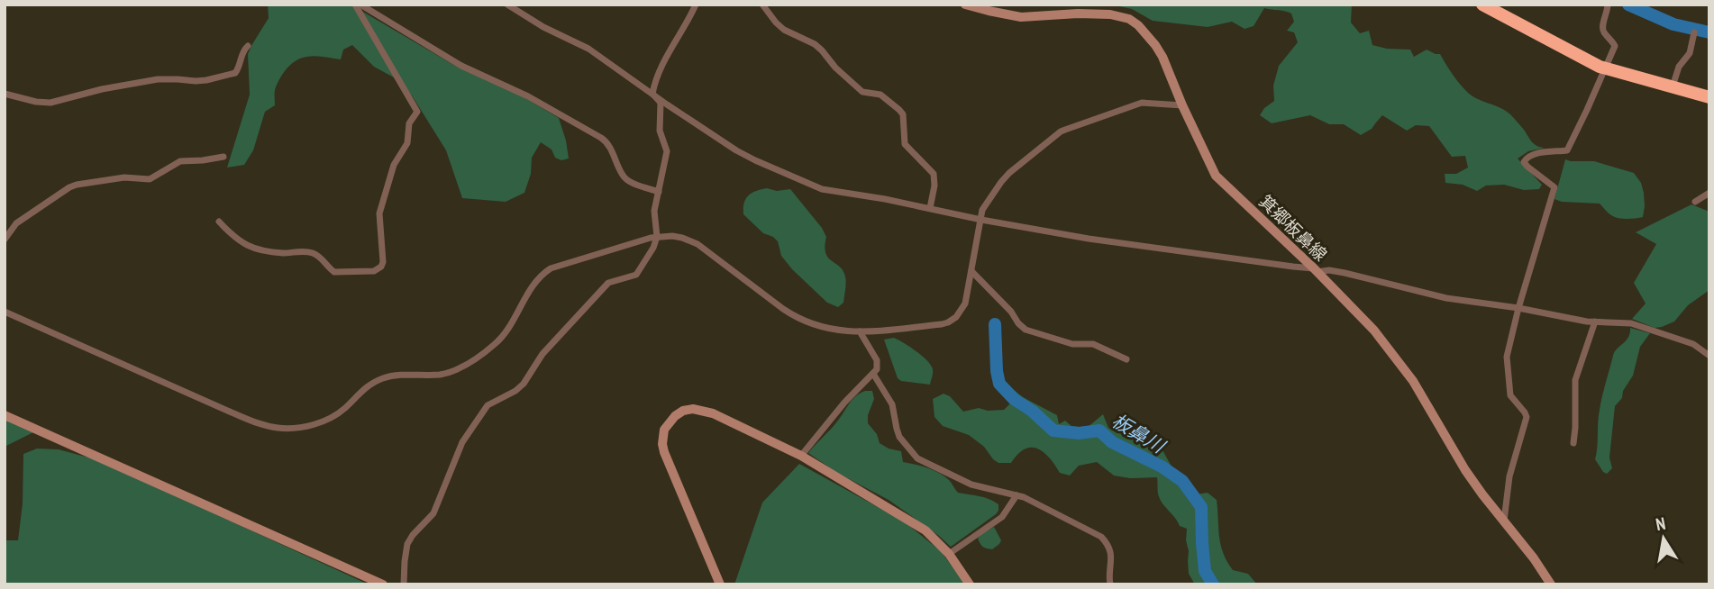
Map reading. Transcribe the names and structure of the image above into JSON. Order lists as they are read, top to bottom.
{
  "streets": {
    "street": ["箕郷板鼻線"]
  },
  "water": ["板鼻川"],
  "north": "top"
}
